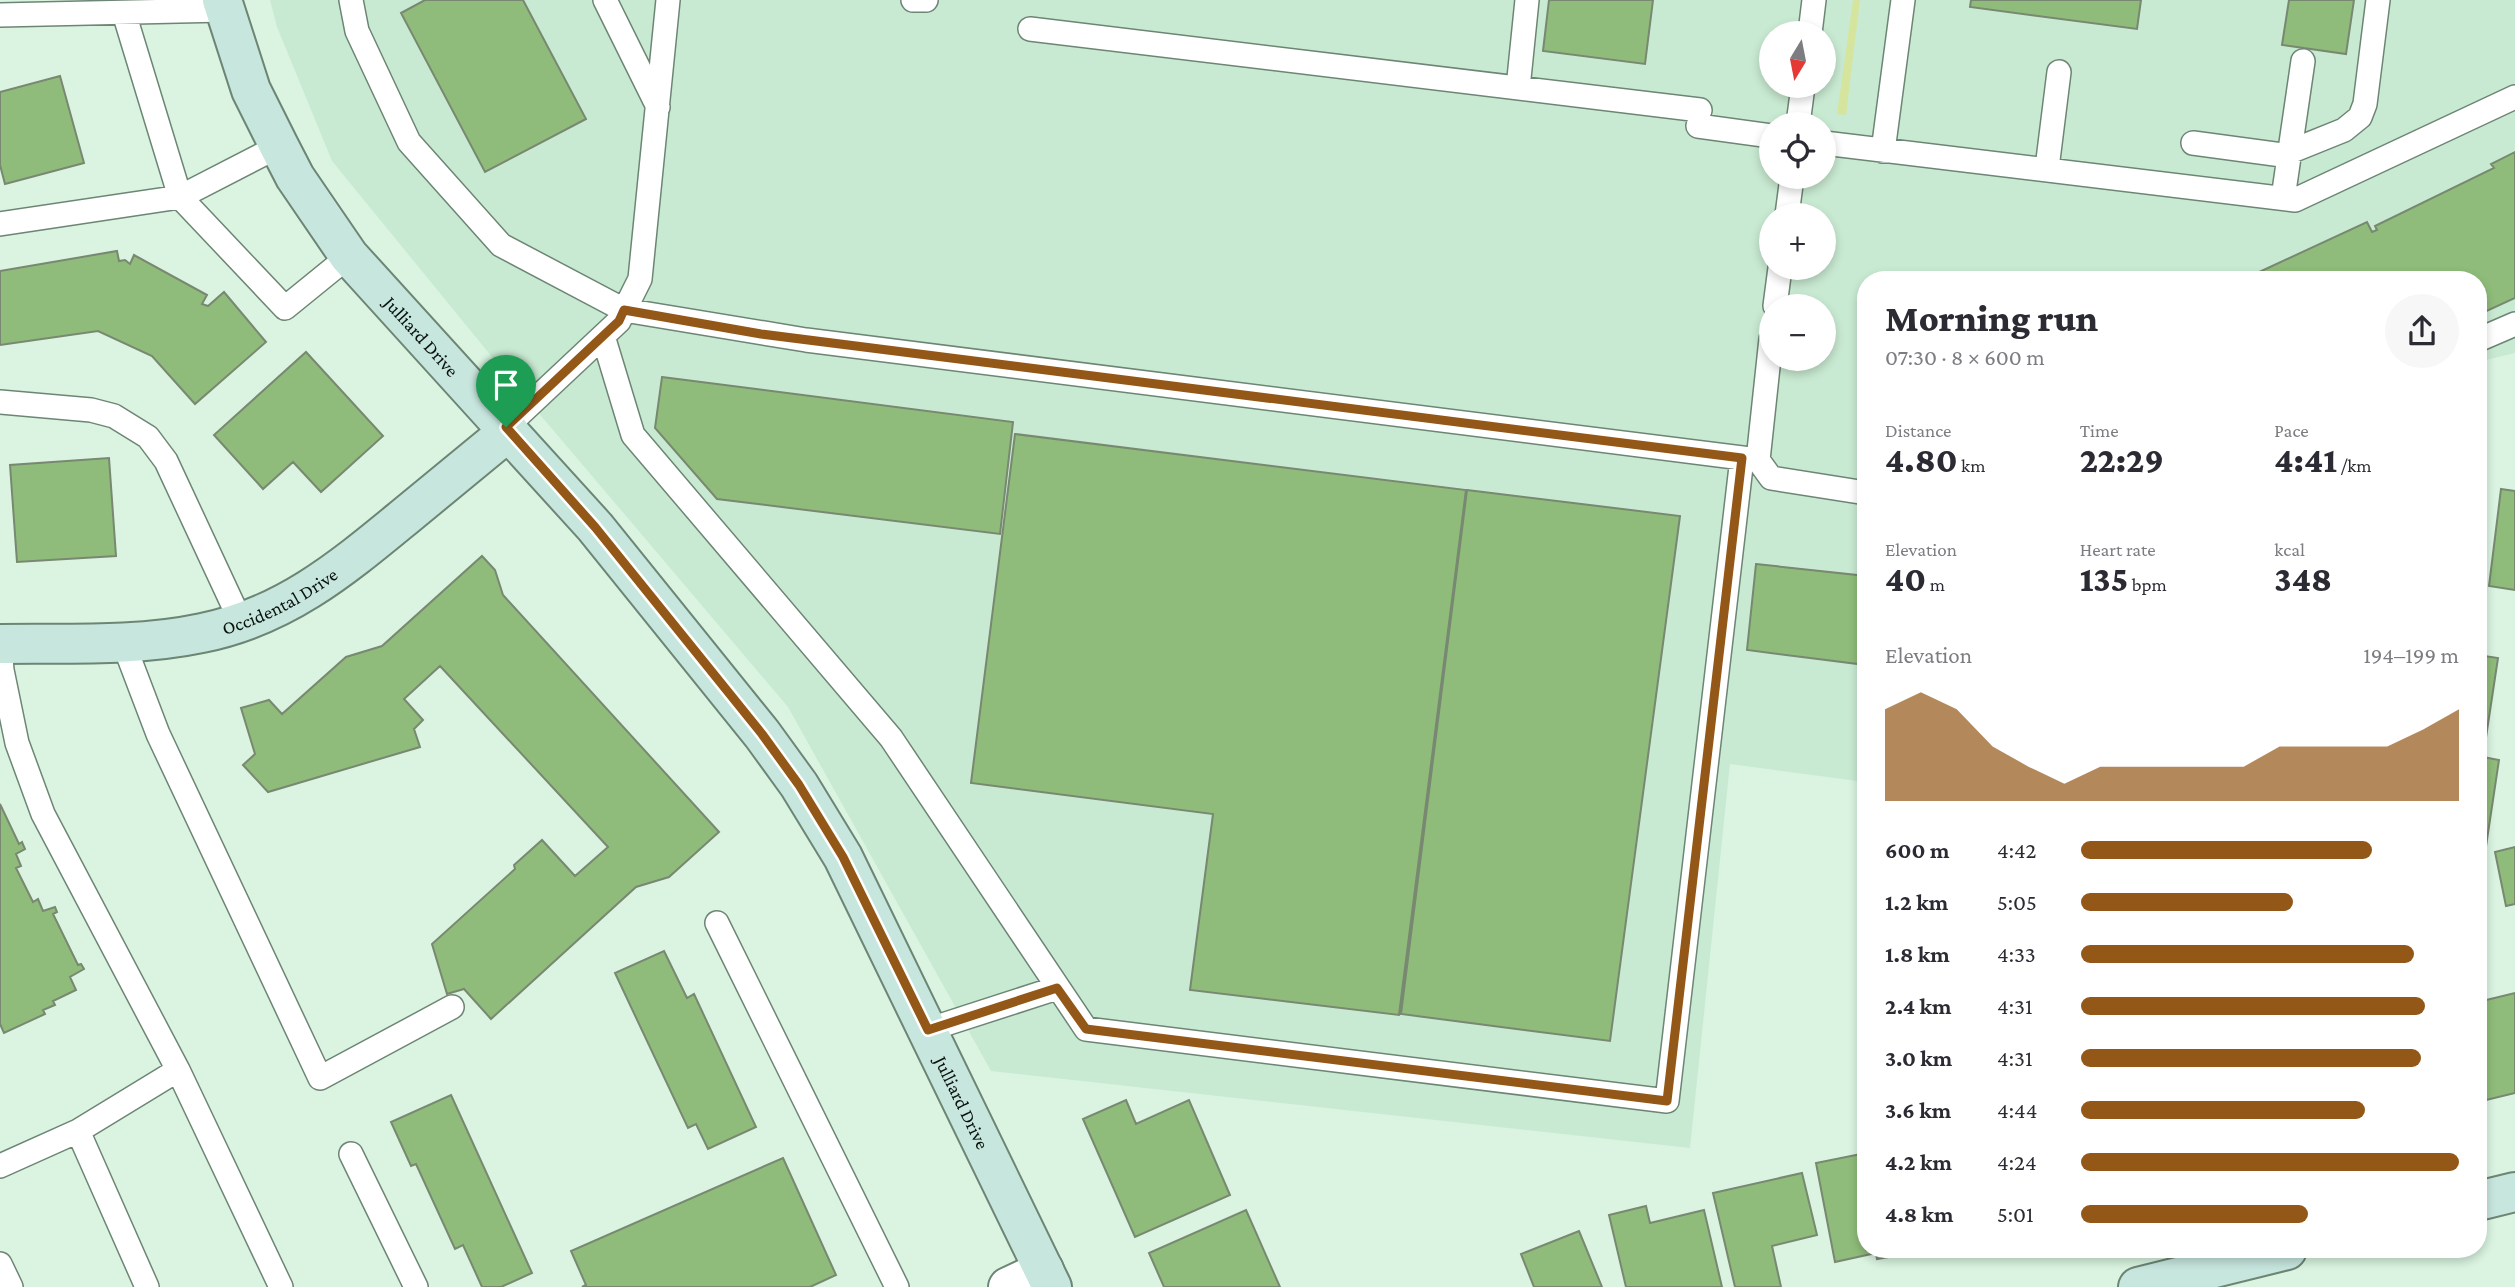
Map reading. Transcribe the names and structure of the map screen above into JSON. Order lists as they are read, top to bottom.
{
  "streets": {
    "street": ["Julliard Drive", "Occidental Drive"]
  },
  "crossings": [
    ["Julliard Drive", "Occidental Drive"]
  ],
  "north": "bottom",
  "page": {
    "map_buttons": ["+", "−"],
    "heading": ["Morning run", "07:30 · 8 × 600 m"],
    "stats": [
      ["Distance", "4.80 km"],
      ["Time", "22:29"],
      ["Pace", "4:41 /km"],
      ["Elevation", "40 m"],
      ["Heart rate", "135 bpm"],
      ["kcal", "348"]
    ],
    "chart": ["Elevation", "194–199 m"],
    "list": [
      {
        "name": "600 m",
        "note": "4:42"
      },
      {
        "name": "1.2 km",
        "note": "5:05"
      },
      {
        "name": "1.8 km",
        "note": "4:33"
      },
      {
        "name": "2.4 km",
        "note": "4:31"
      },
      {
        "name": "3.0 km",
        "note": "4:31"
      },
      {
        "name": "3.6 km",
        "note": "4:44"
      },
      {
        "name": "4.2 km",
        "note": "4:24"
      },
      {
        "name": "4.8 km",
        "note": "5:01"
      }
    ]
  }
}
